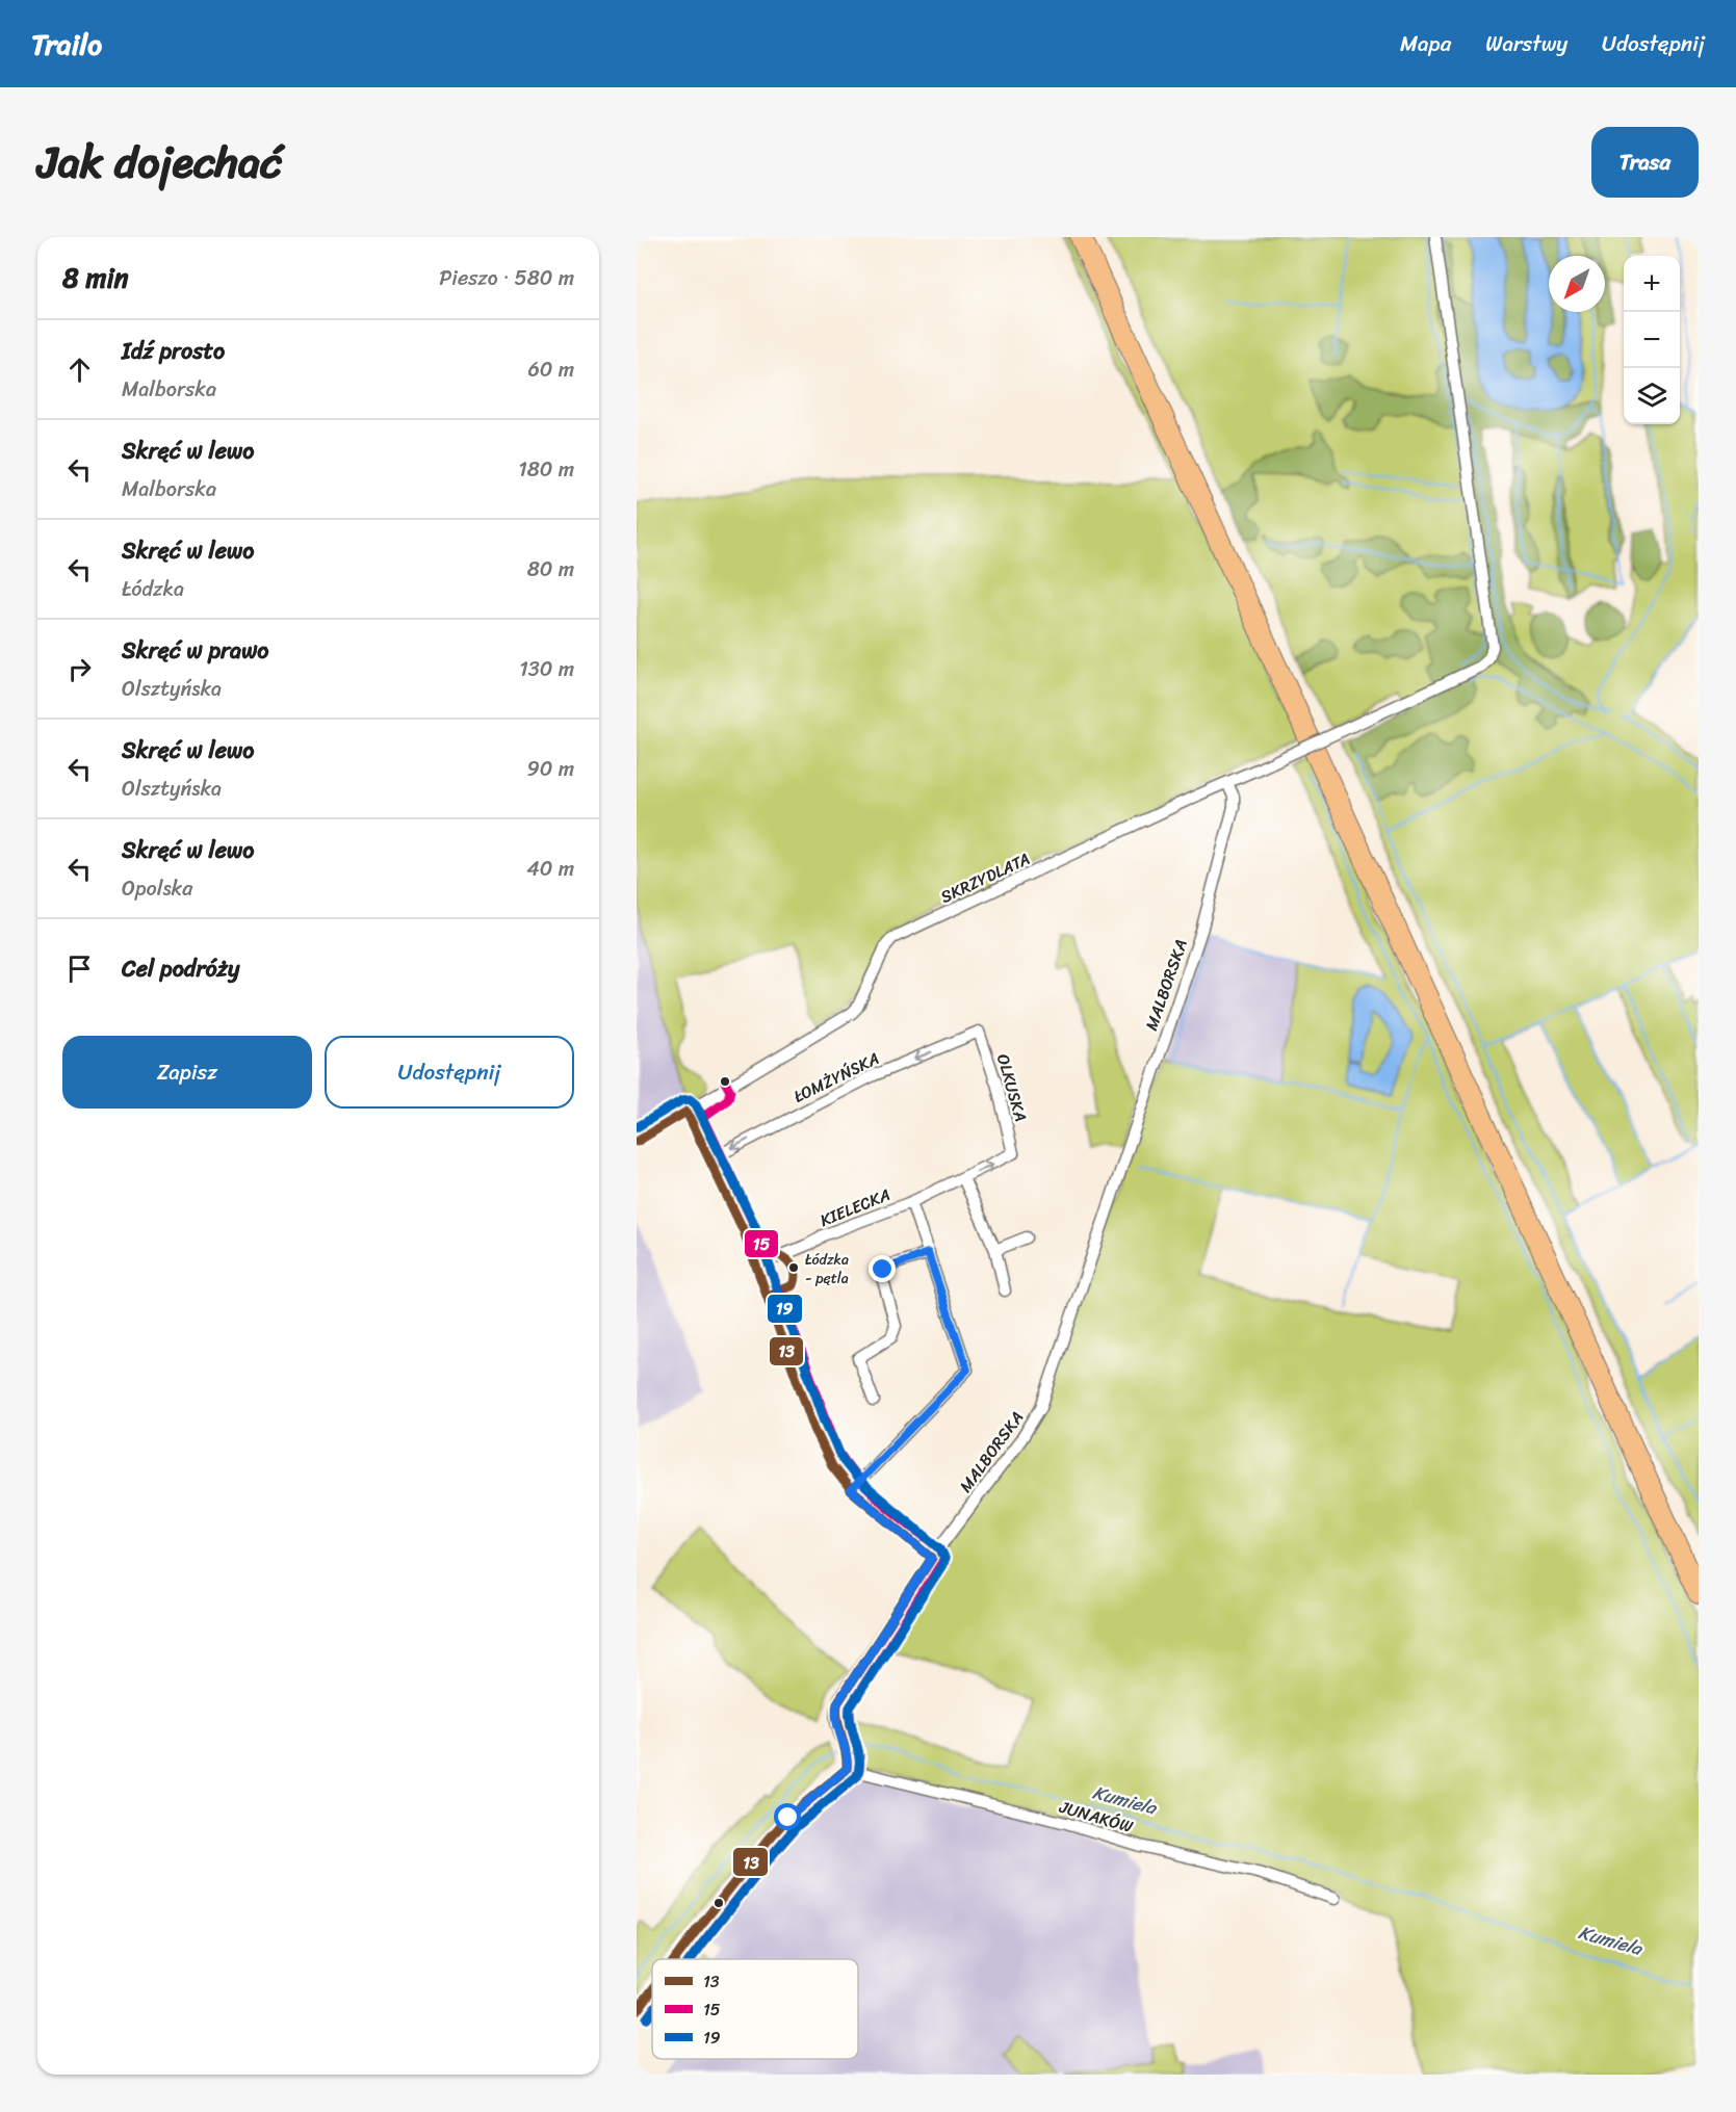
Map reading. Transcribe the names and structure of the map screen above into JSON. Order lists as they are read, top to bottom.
{
  "streets": {
    "street": [
      "SKRZYDLATA",
      "MALBORSKA",
      "ŁOMŻYŃSKA",
      "OLKUSKA",
      "KIELECKA",
      "JUNAKÓW"
    ]
  },
  "crossings": [
    ["SKRZYDLATA", "MALBORSKA"],
    ["MALBORSKA", "JUNAKÓW"],
    ["ŁOMŻYŃSKA", "OLKUSKA"],
    ["OLKUSKA", "KIELECKA"]
  ],
  "one_way": ["ŁOMŻYŃSKA"],
  "water": ["Kumiela"],
  "places": ["Łódzka - pętla"],
  "lines": ["transit line 15", "transit line 19", "transit line 13"],
  "legend": ["13", "15", "19"],
  "north": "bottom left",
  "page": {
    "header": "Trailo",
    "nav": ["Mapa", "Warstwy", "Udostępnij"],
    "title": "Jak dojechać",
    "buttons": [
      "Trasa",
      ["Zapisz", "Udostępnij"]
    ],
    "heading": ["8 min", "Pieszo · 580 m"],
    "map_buttons": ["+", "−"],
    "list": [
      ["Idź prosto", "Malborska", "60 m"],
      ["Skręć w lewo", "Malborska", "180 m"],
      ["Skręć w lewo", "Łódzka", "80 m"],
      ["Skręć w prawo", "Olsztyńska", "130 m"],
      ["Skręć w lewo", "Olsztyńska", "90 m"],
      ["Skręć w lewo", "Opolska", "40 m"],
      "Cel podróży"
    ]
  }
}
